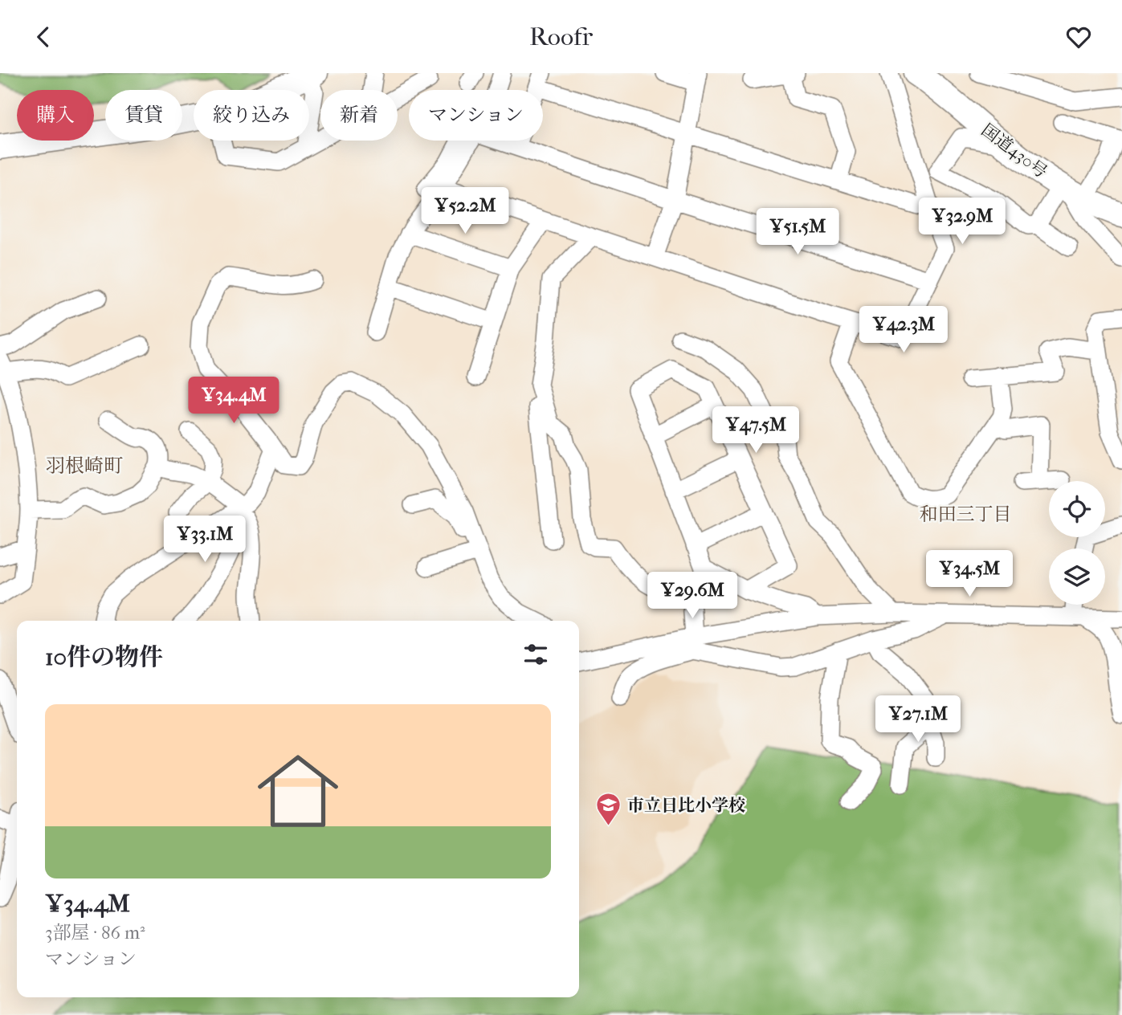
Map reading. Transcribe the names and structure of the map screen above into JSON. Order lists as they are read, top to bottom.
{
  "streets": {
    "highway": ["国道430号"]
  },
  "districts": ["羽根崎町", "和田三丁目"],
  "places": {
    "school or university": ["市立日比小学校"]
  },
  "page": {
    "header": "Roofr",
    "chip": [
      "購入",
      "賃貸",
      "絞り込み",
      "新着",
      "マンション"
    ],
    "price": [
      "¥52.2M",
      "¥32.9M",
      "¥51.5M",
      "¥42.3M",
      "¥34.4M",
      "¥47.5M",
      "¥33.1M",
      "¥34.5M",
      "¥29.6M",
      "¥27.1M"
    ],
    "heading": "10件の物件",
    "list": [
      {
        "name": "¥34.4M",
        "note": "3部屋 · 86 m² · マンション"
      }
    ]
  }
}
